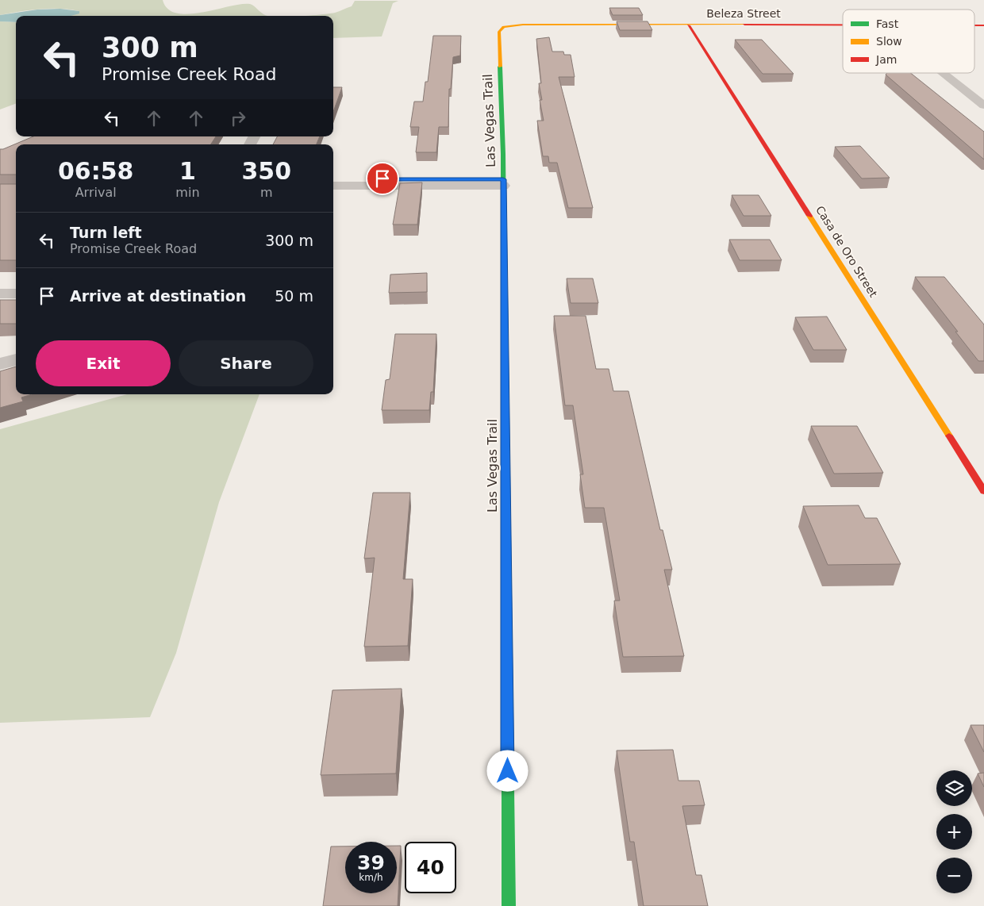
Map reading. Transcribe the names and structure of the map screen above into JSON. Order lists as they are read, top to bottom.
{
  "streets": {
    "street": ["Beleza Street", "Las Vegas Trail", "Casa de Oro Street"]
  },
  "crossings": [
    ["Beleza Street", "Las Vegas Trail"],
    ["Beleza Street", "Casa de Oro Street"]
  ],
  "legend": ["Fast", "Slow", "Jam"],
  "page": {
    "turn": ["300 m", "Promise Creek Road"],
    "eta": [
      "06:58",
      "Arrival",
      "1",
      "min",
      "350",
      "m"
    ],
    "list": [
      {
        "name": "Turn left",
        "note": "Promise Creek Road",
        "value": "300 m"
      },
      {
        "name": "Arrive at destination",
        "value": "50 m"
      }
    ],
    "buttons": ["Exit", "Share"],
    "map_buttons": ["+", "−"],
    "speed": "39 km/h",
    "limit": "40"
  }
}
